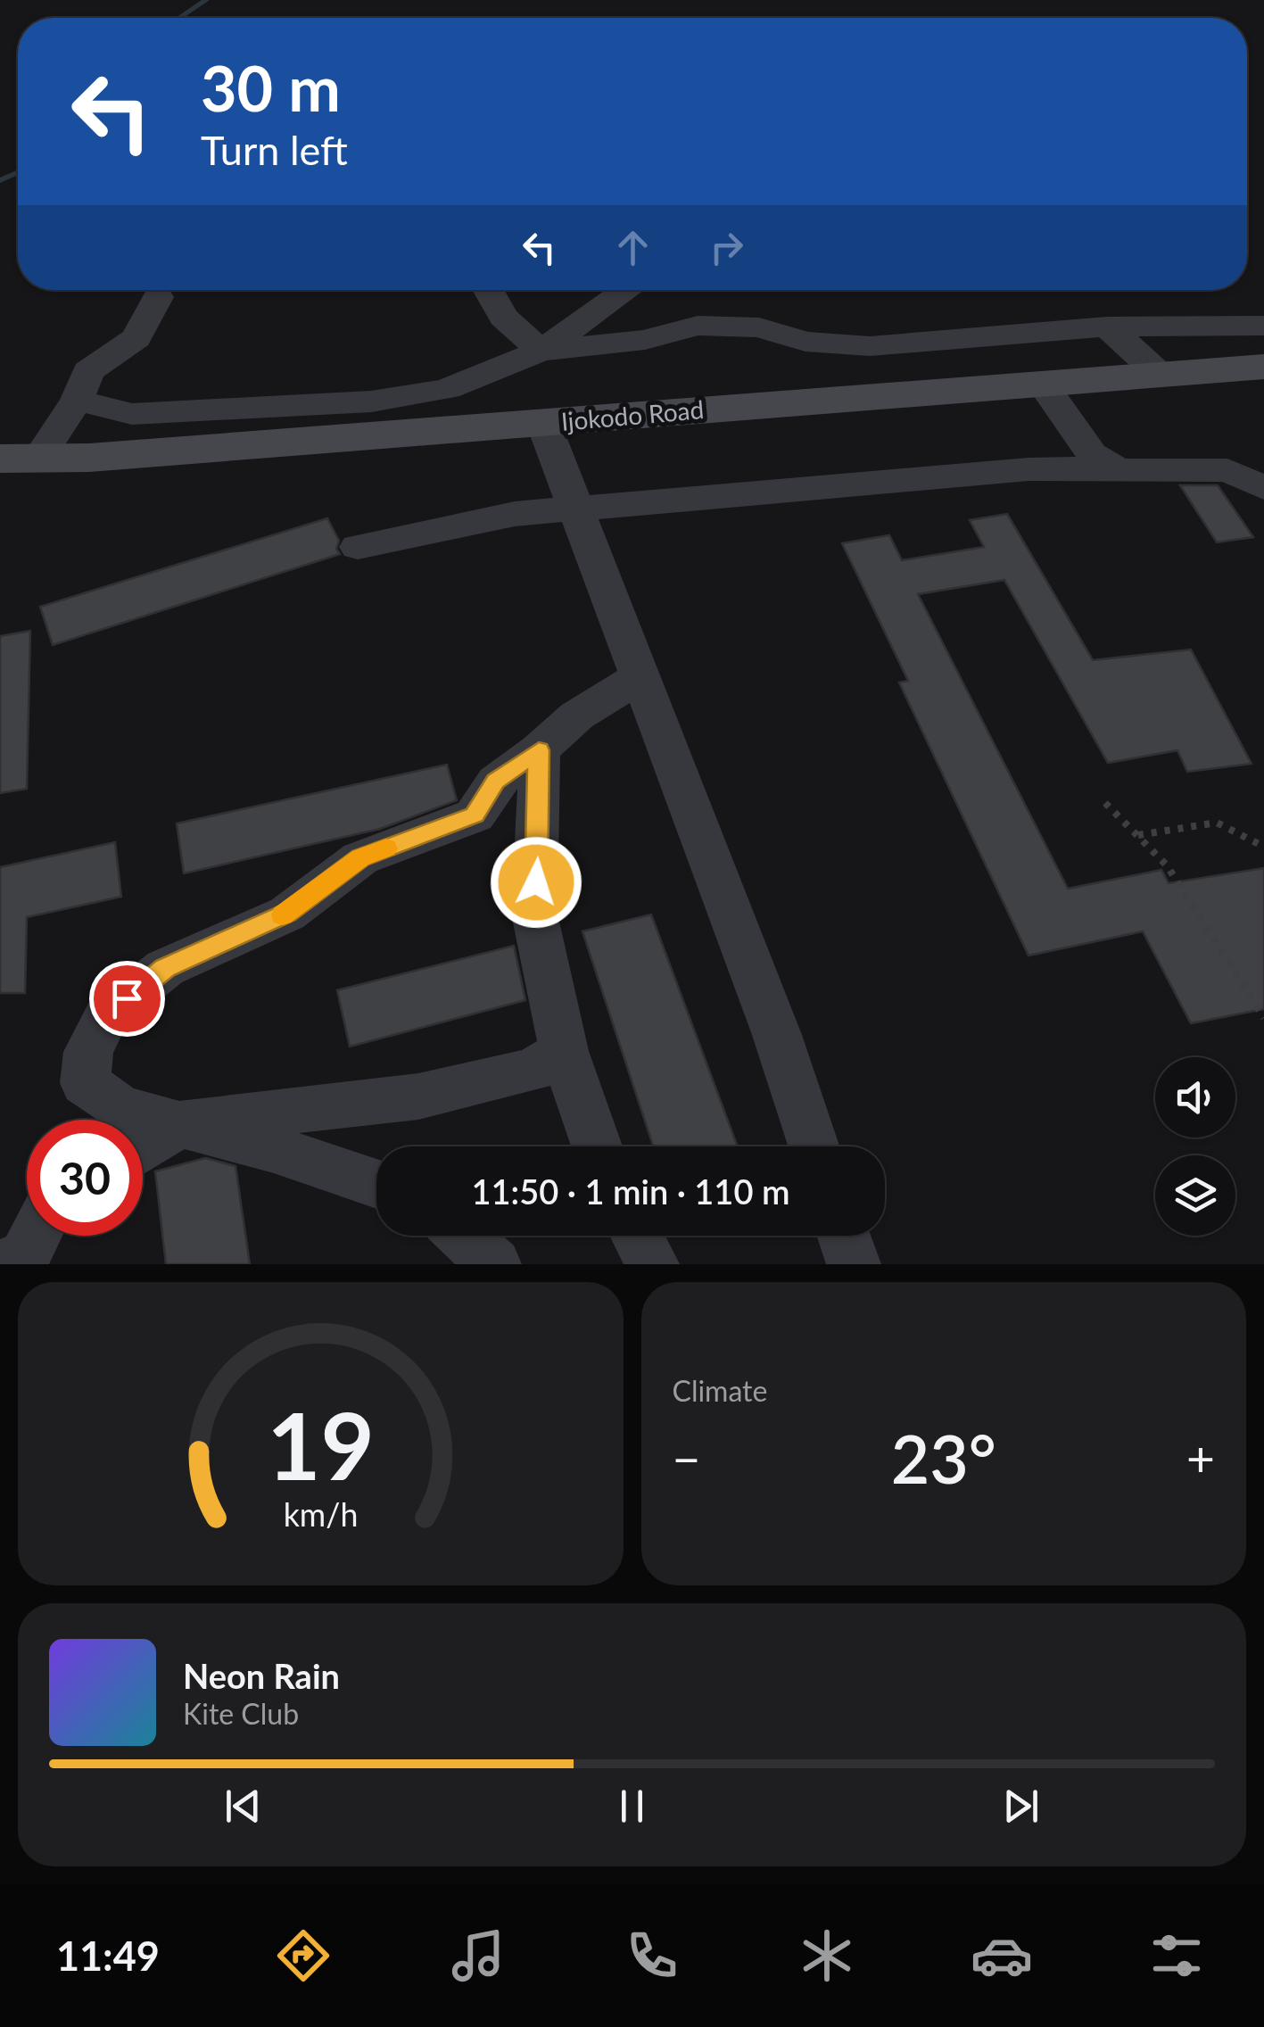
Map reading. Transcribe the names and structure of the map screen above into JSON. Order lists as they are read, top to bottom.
{
  "streets": {
    "main road": ["Ijokodo Road"]
  },
  "page": {
    "turn": ["30 m", "Turn left"],
    "limit": "30",
    "trip": "11:50 · 1 min · 110 m",
    "tile": "Climate",
    "heat": ["−", "23°", "+"],
    "song": ["Neon Rain", "Kite Club"],
    "tabs": "11:49",
    "gauge": ["19", "km/h"]
  }
}
